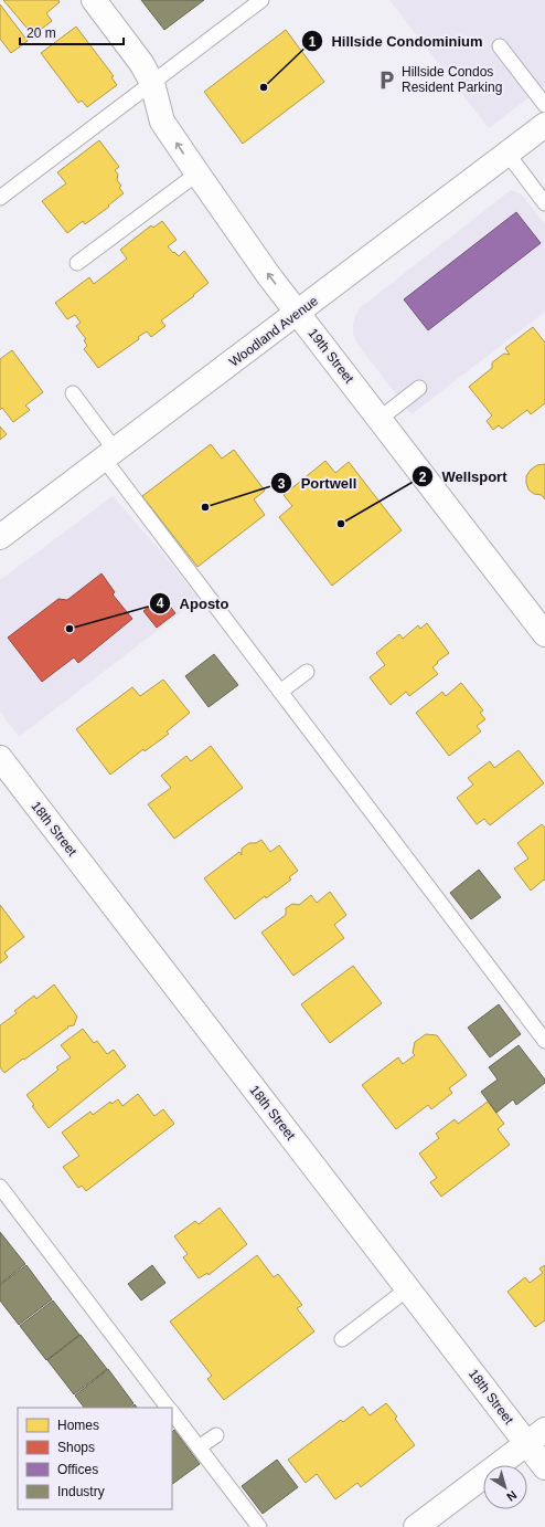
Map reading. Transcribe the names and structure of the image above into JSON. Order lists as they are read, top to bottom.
{
  "streets": {
    "street": ["Woodland Avenue", "19th Street", "18th Street"]
  },
  "crossings": [
    ["Woodland Avenue", "19th Street"]
  ],
  "places": {
    "parking": ["Hillside Condos Resident Parking"],
    "other": [
      "Hillside Condominium",
      "Portwell",
      "Wellsport",
      "Aposto"
    ]
  },
  "legend": [
    "Homes",
    "Shops",
    "Offices",
    "Industry"
  ],
  "scale_bar": "20 m",
  "north": "bottom right"
}
